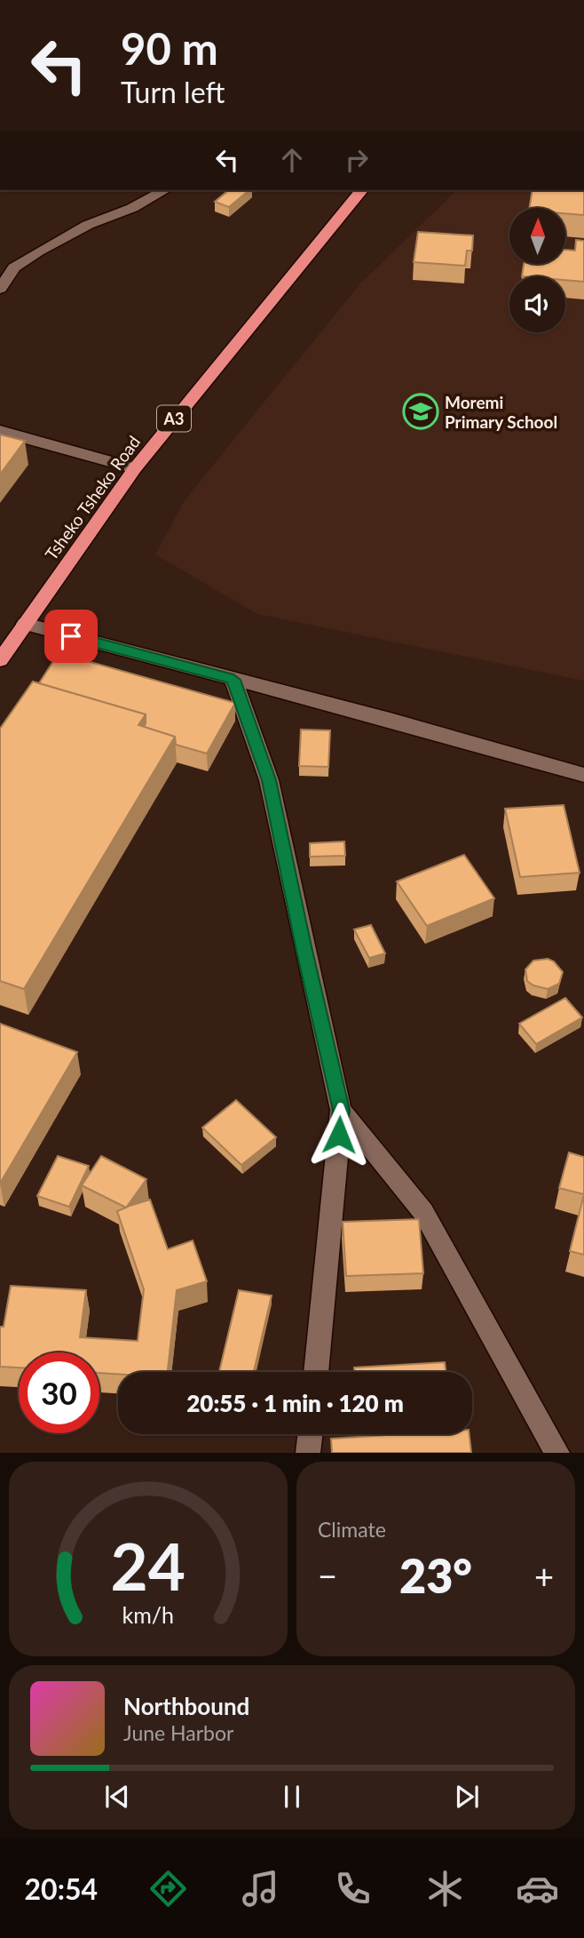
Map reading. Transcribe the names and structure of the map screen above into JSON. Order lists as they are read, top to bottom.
{
  "streets": {
    "highway": ["A3", "Tsheko Tsheko Road"]
  },
  "places": {
    "school or university": ["Moremi Primary School"]
  },
  "north": "top",
  "page": {
    "turn": ["90 m", "Turn left"],
    "limit": "30",
    "trip": "20:55 · 1 min · 120 m",
    "tile": "Climate",
    "heat": ["−", "23°", "+"],
    "song": ["Northbound", "June Harbor"],
    "tabs": "20:54",
    "gauge": ["24", "km/h"]
  }
}
